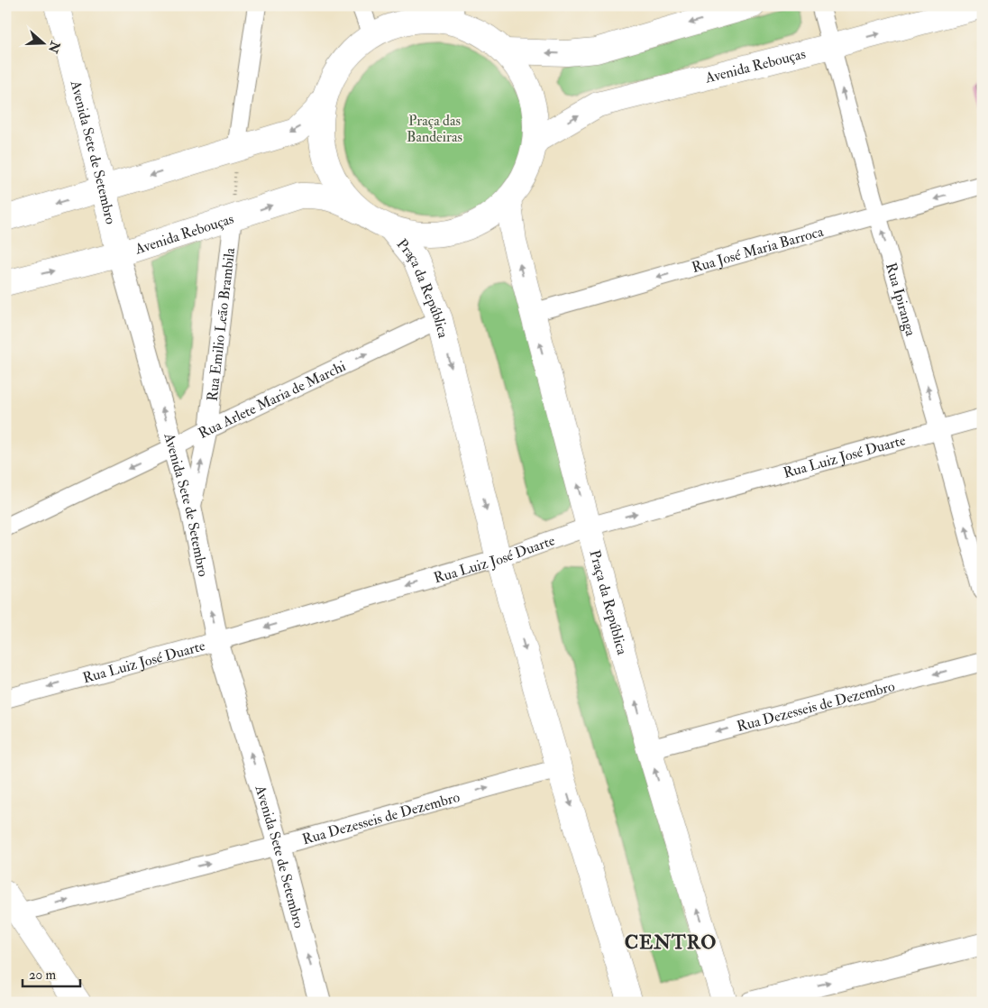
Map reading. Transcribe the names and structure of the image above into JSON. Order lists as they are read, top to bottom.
{
  "streets": {
    "main road": ["Avenida Rebouças", "Avenida Sete de Setembro", "Praça da República"],
    "street": [
      "Rua José Maria Barroca",
      "Rua Ipiranga",
      "Rua Emilio Leão Brambila",
      "Rua Arlete Maria de Marchi",
      "Rua Luiz José Duarte",
      "Rua Dezesseis de Dezembro"
    ]
  },
  "crossings": [
    ["Avenida Rebouças", "Avenida Sete de Setembro"],
    ["Avenida Rebouças", "Rua Ipiranga"],
    ["Avenida Rebouças", "Rua Emilio Leão Brambila"],
    ["Avenida Sete de Setembro", "Rua Emilio Leão Brambila"],
    ["Avenida Sete de Setembro", "Rua Arlete Maria de Marchi"],
    ["Avenida Sete de Setembro", "Rua Luiz José Duarte"],
    ["Avenida Sete de Setembro", "Rua Dezesseis de Dezembro"],
    ["Rua José Maria Barroca", "Praça da República"],
    ["Rua José Maria Barroca", "Rua Ipiranga"],
    ["Praça da República", "Rua Arlete Maria de Marchi"],
    ["Praça da República", "Rua Luiz José Duarte"],
    ["Praça da República", "Rua Dezesseis de Dezembro"],
    ["Rua Ipiranga", "Rua Luiz José Duarte"],
    ["Rua Emilio Leão Brambila", "Rua Arlete Maria de Marchi"]
  ],
  "one_way": ["Avenida Sete de Setembro", "Rua José Maria Barroca", "Rua Ipiranga"],
  "districts": ["CENTRO"],
  "parks": ["Praça das Bandeiras"],
  "scale_bar": "20 m",
  "north": "right"
}
